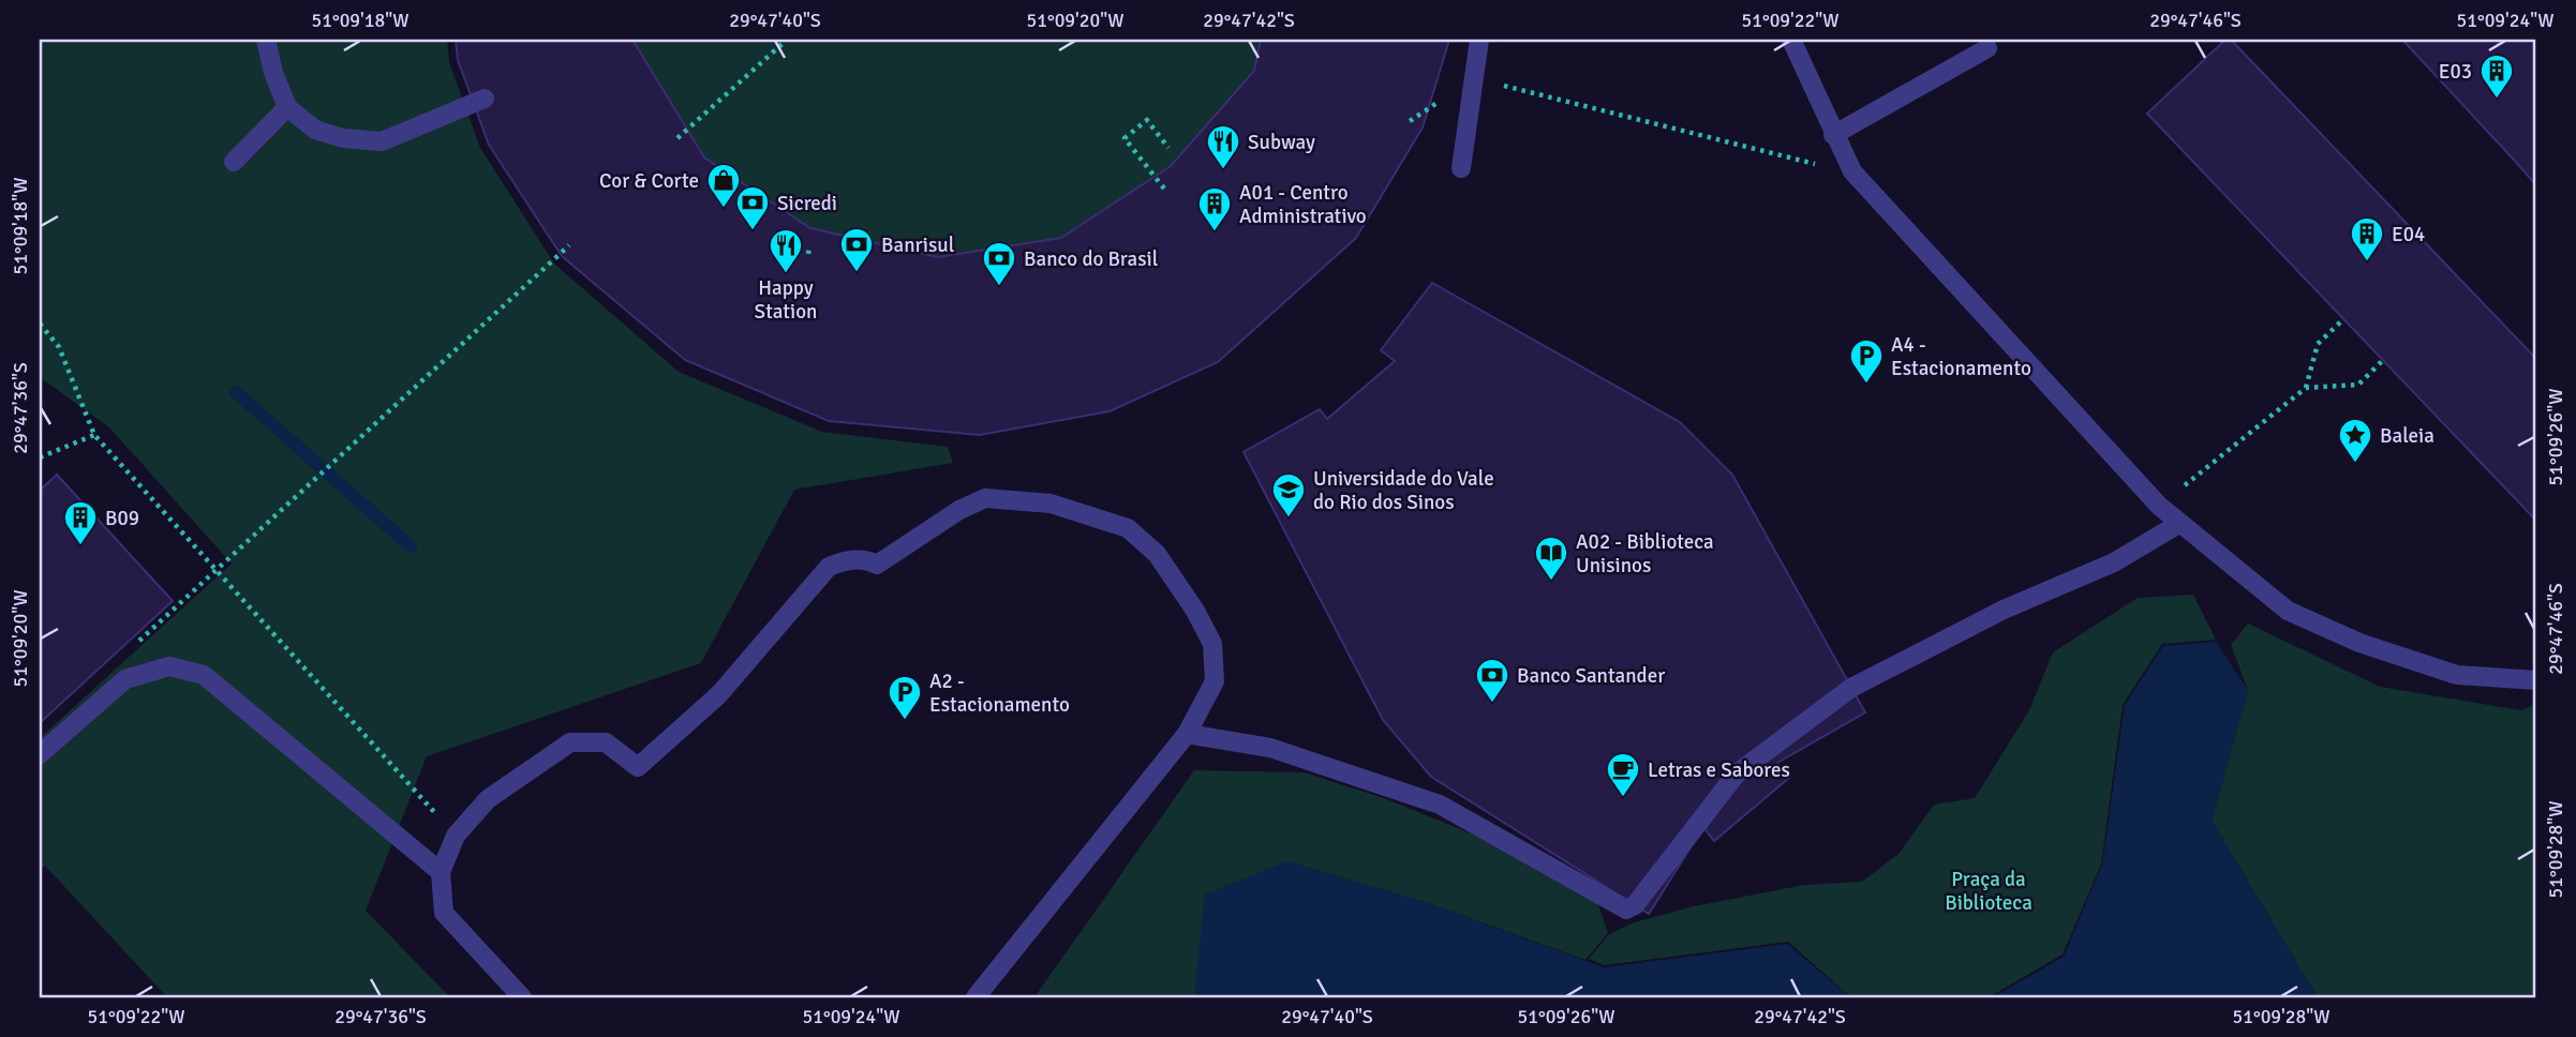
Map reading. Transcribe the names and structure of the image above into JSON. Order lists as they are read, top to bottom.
{
  "parks": ["Praça da Biblioteca"],
  "places": {
    "building": [
      "E03",
      "A01 - Centro Administrativo",
      "E04",
      "B09"
    ],
    "restaurant": ["Subway", "Happy Station"],
    "shop": ["Cor & Corte"],
    "bank": [
      "Sicredi",
      "Banrisul",
      "Banco do Brasil",
      "Banco Santander"
    ],
    "parking": ["A4 - Estacionamento", "A2 - Estacionamento"],
    "place": ["Baleia"],
    "school or university": ["Universidade do Vale do Rio dos Sinos"],
    "library": ["A02 - Biblioteca Unisinos"],
    "cafe": ["Letras e Sabores"]
  },
  "coordinates": [
    "51°09'18\"W",
    "29°47'40\"S",
    "51°09'20\"W",
    "29°47'42\"S",
    "51°09'22\"W",
    "29°47'46\"S",
    "51°09'24\"W",
    "29°47'36\"S",
    "51°09'26\"W",
    "51°09'28\"W"
  ]
}
